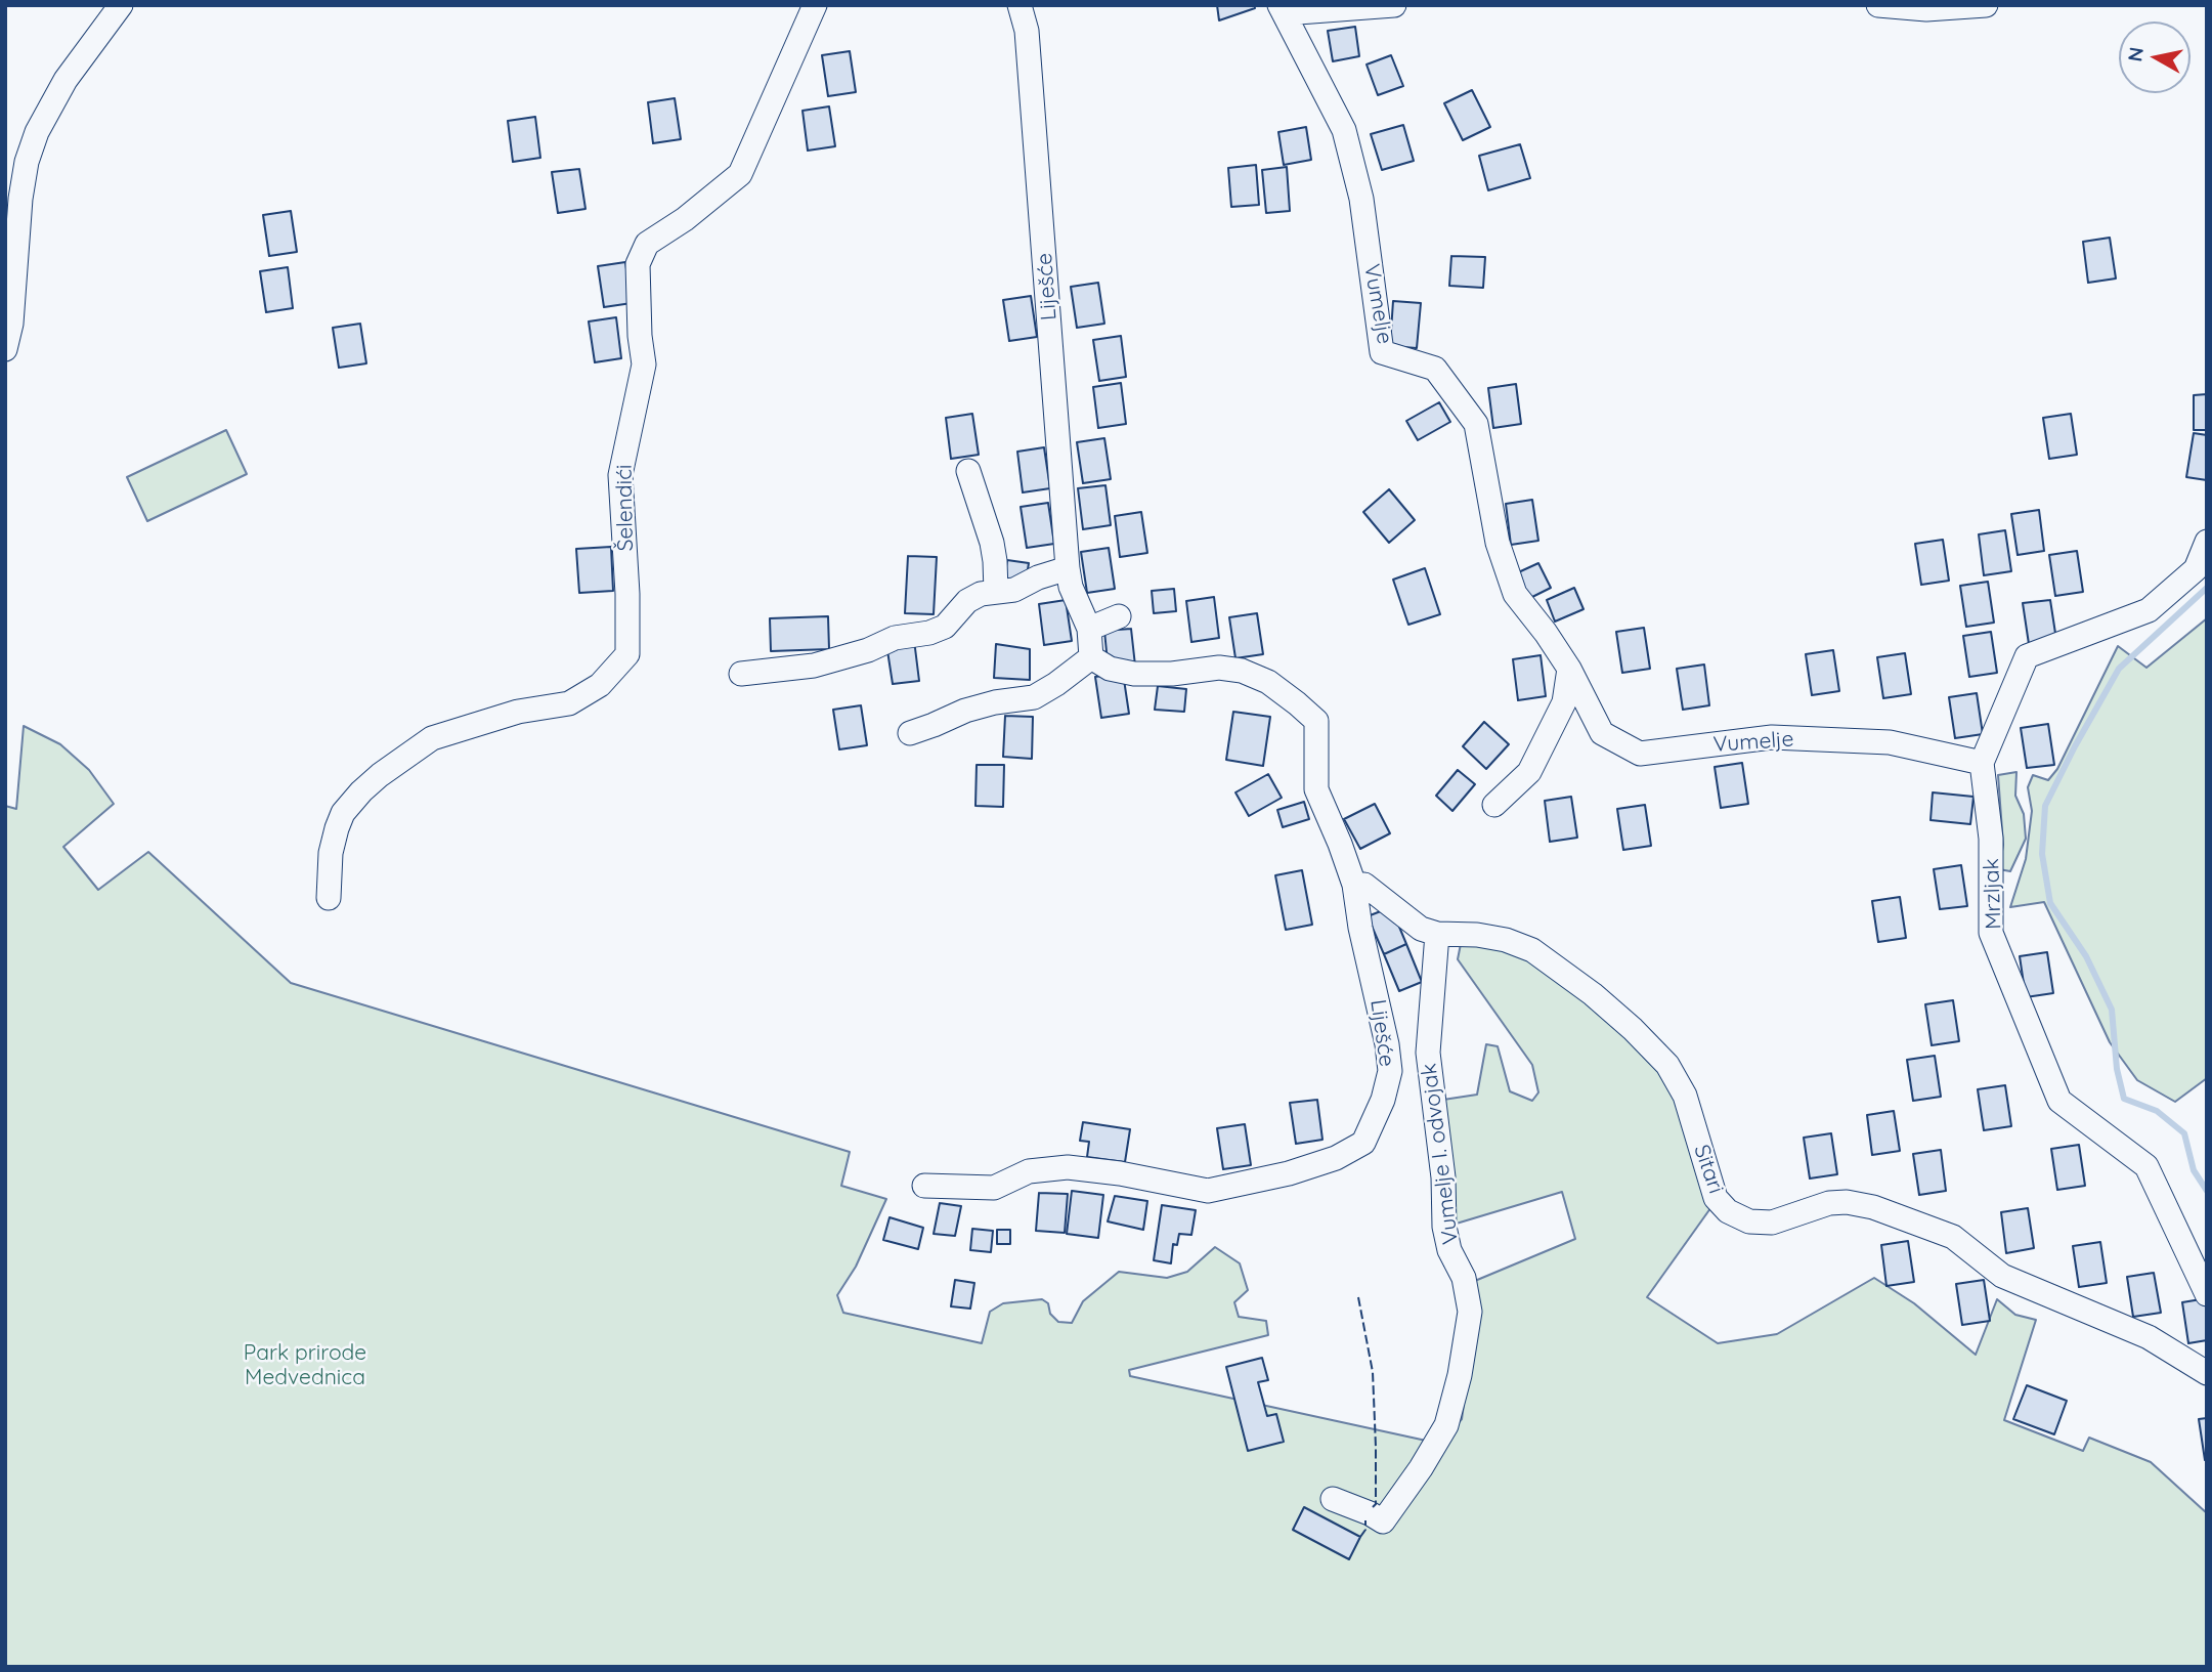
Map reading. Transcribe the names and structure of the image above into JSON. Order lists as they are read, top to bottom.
{
  "streets": {
    "street": [
      "Liješće",
      "Vumelje",
      "Šelendići",
      "Mrzljak",
      "Vumelje I. odvojak",
      "Sitari"
    ]
  },
  "crossings": [
    ["Liješće", "Sitari"],
    ["Vumelje", "Mrzljak"],
    ["Vumelje I. odvojak", "Sitari"]
  ],
  "parks": ["Park prirode Medvednica"],
  "north": "left"
}
